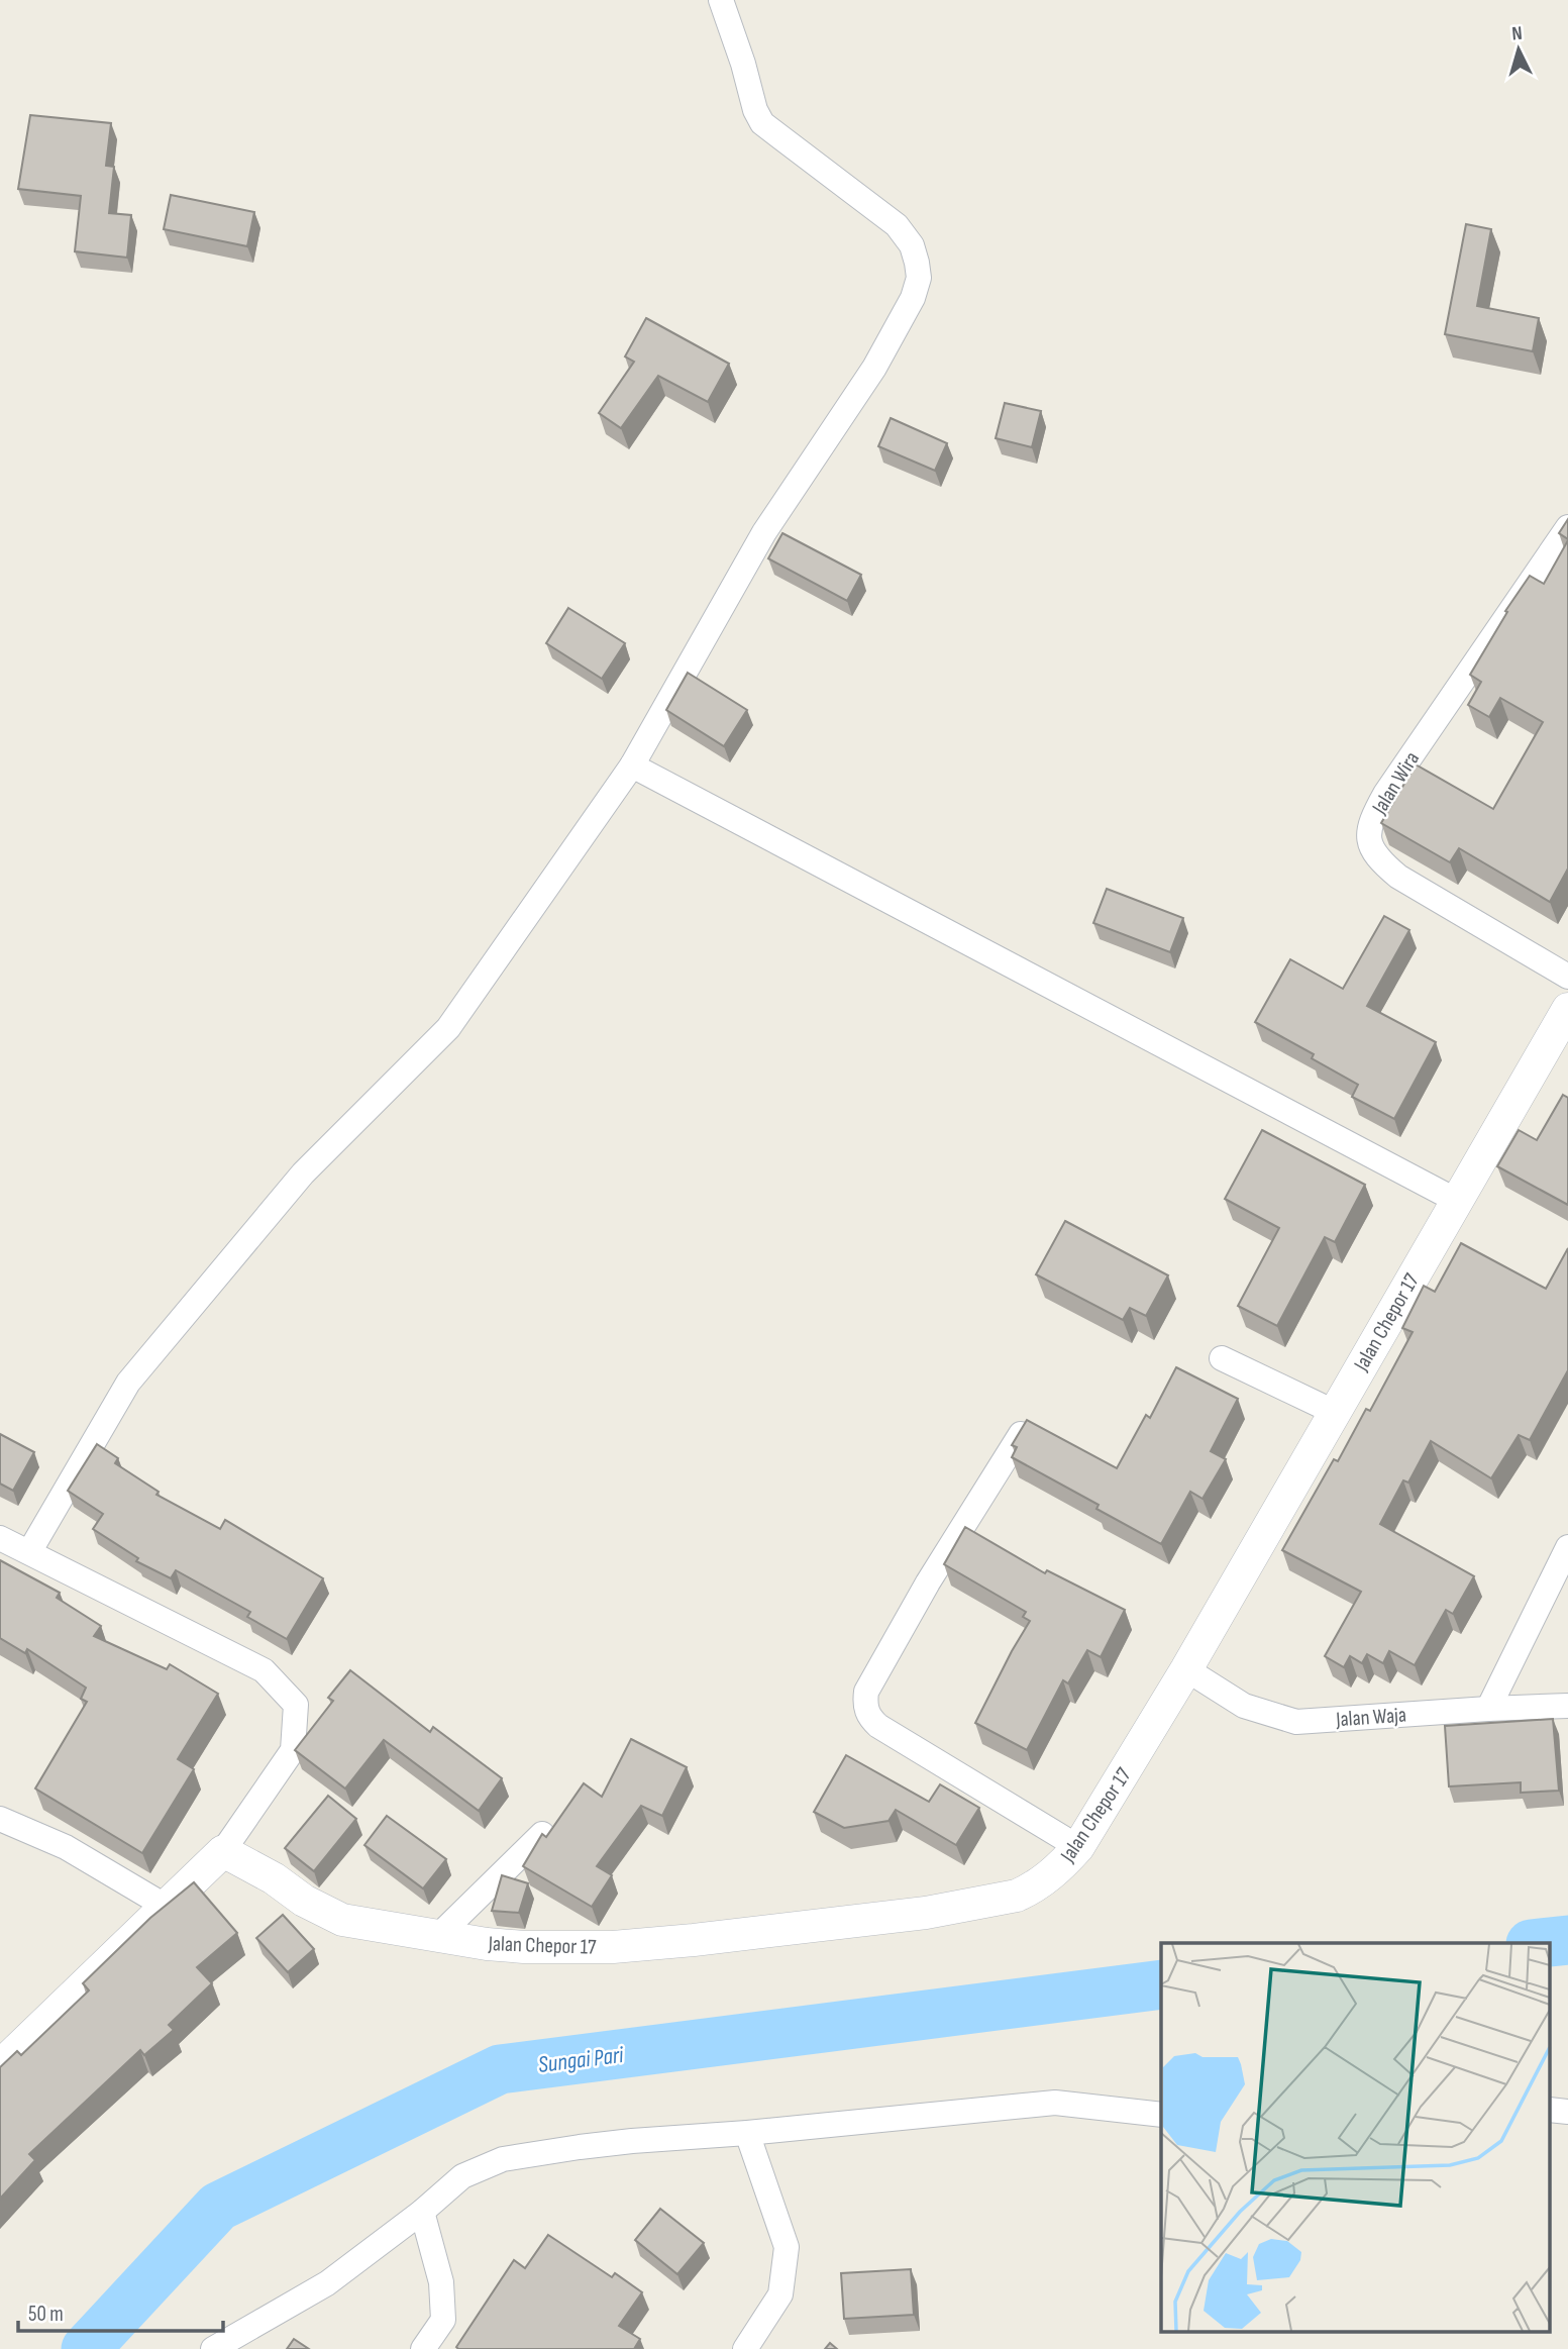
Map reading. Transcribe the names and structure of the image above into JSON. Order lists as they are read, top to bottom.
{
  "streets": {
    "street": ["Jalan Wira", "Jalan Chepor 17", "Jalan Waja"]
  },
  "crossings": [
    ["Jalan Chepor 17", "Jalan Waja"]
  ],
  "water": ["Sungai Pari"],
  "scale_bar": "50 m",
  "north": "top"
}
